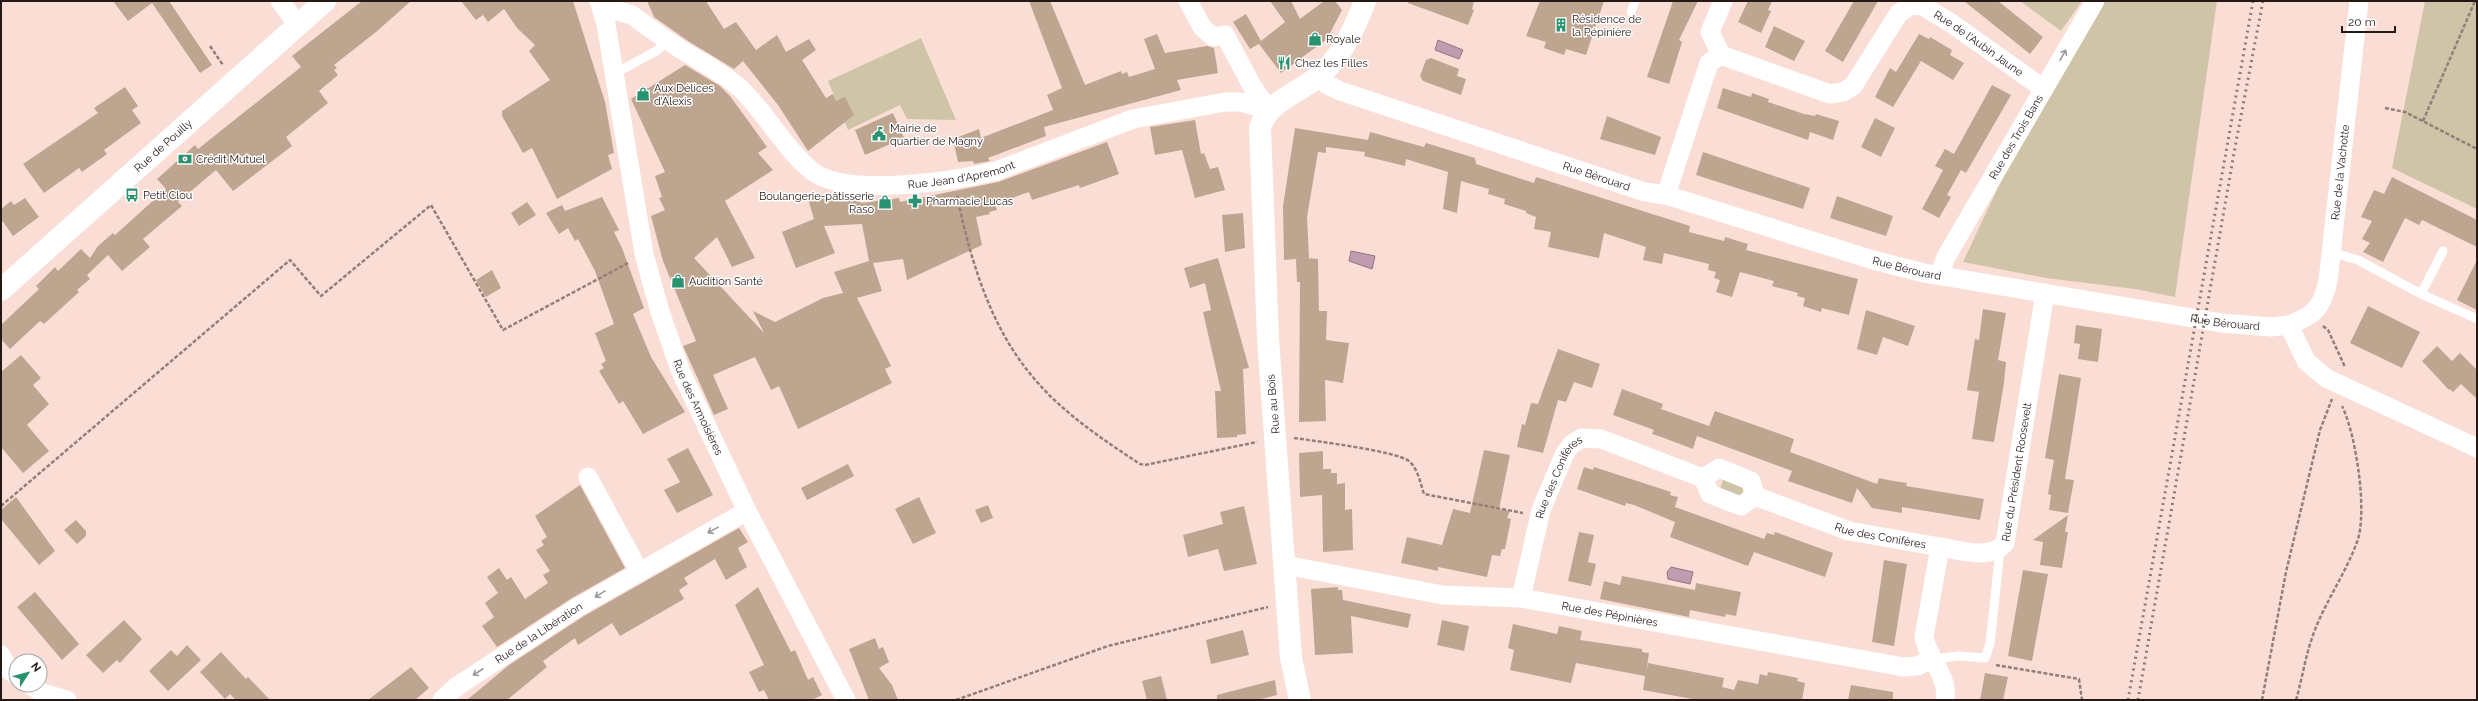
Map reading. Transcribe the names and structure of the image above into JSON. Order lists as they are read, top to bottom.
{
  "streets": {
    "main road": ["Rue de Pouilly", "Rue au Bois"],
    "street": [
      "Rue de l'Aubin Jaune",
      "Rue des Trois Bans",
      "Rue Jean d'Apremont",
      "Rue de la Vachotte",
      "Rue Bérouard",
      "Rue des Armoisières",
      "Rue du Président Roosevelt",
      "Rue des Conifères",
      "Rue des Pépinières",
      "Rue de la Libération"
    ]
  },
  "crossings": [
    ["Rue de l'Aubin Jaune", "Rue des Trois Bans"],
    ["Rue des Trois Bans", "Rue Bérouard"],
    ["Rue Jean d'Apremont", "Rue au Bois"],
    ["Rue Jean d'Apremont", "Rue des Armoisières"],
    ["Rue de la Vachotte", "Rue Bérouard"],
    ["Rue Bérouard", "Rue du Président Roosevelt"],
    ["Rue au Bois", "Rue des Pépinières"],
    ["Rue des Armoisières", "Rue de la Libération"],
    ["Rue du Président Roosevelt", "Rue des Conifères"],
    ["Rue des Conifères", "Rue des Pépinières"]
  ],
  "one_way": ["Rue de la Libération"],
  "places": {
    "building": ["Résidence de la Pépinière"],
    "shop": [
      "Royale",
      "Aux Délices d’Alexis",
      "Boulangerie-pâtisserie Raso",
      "Audition Santé"
    ],
    "restaurant": ["Chez les Filles"],
    "public building": ["Mairie de quartier de Magny"],
    "bank": ["Crédit Mutuel"],
    "bus stop": ["Petit Clou"],
    "pharmacy": ["Pharmacie Lucas"]
  },
  "scale_bar": "20 m",
  "north": "top right"
}
